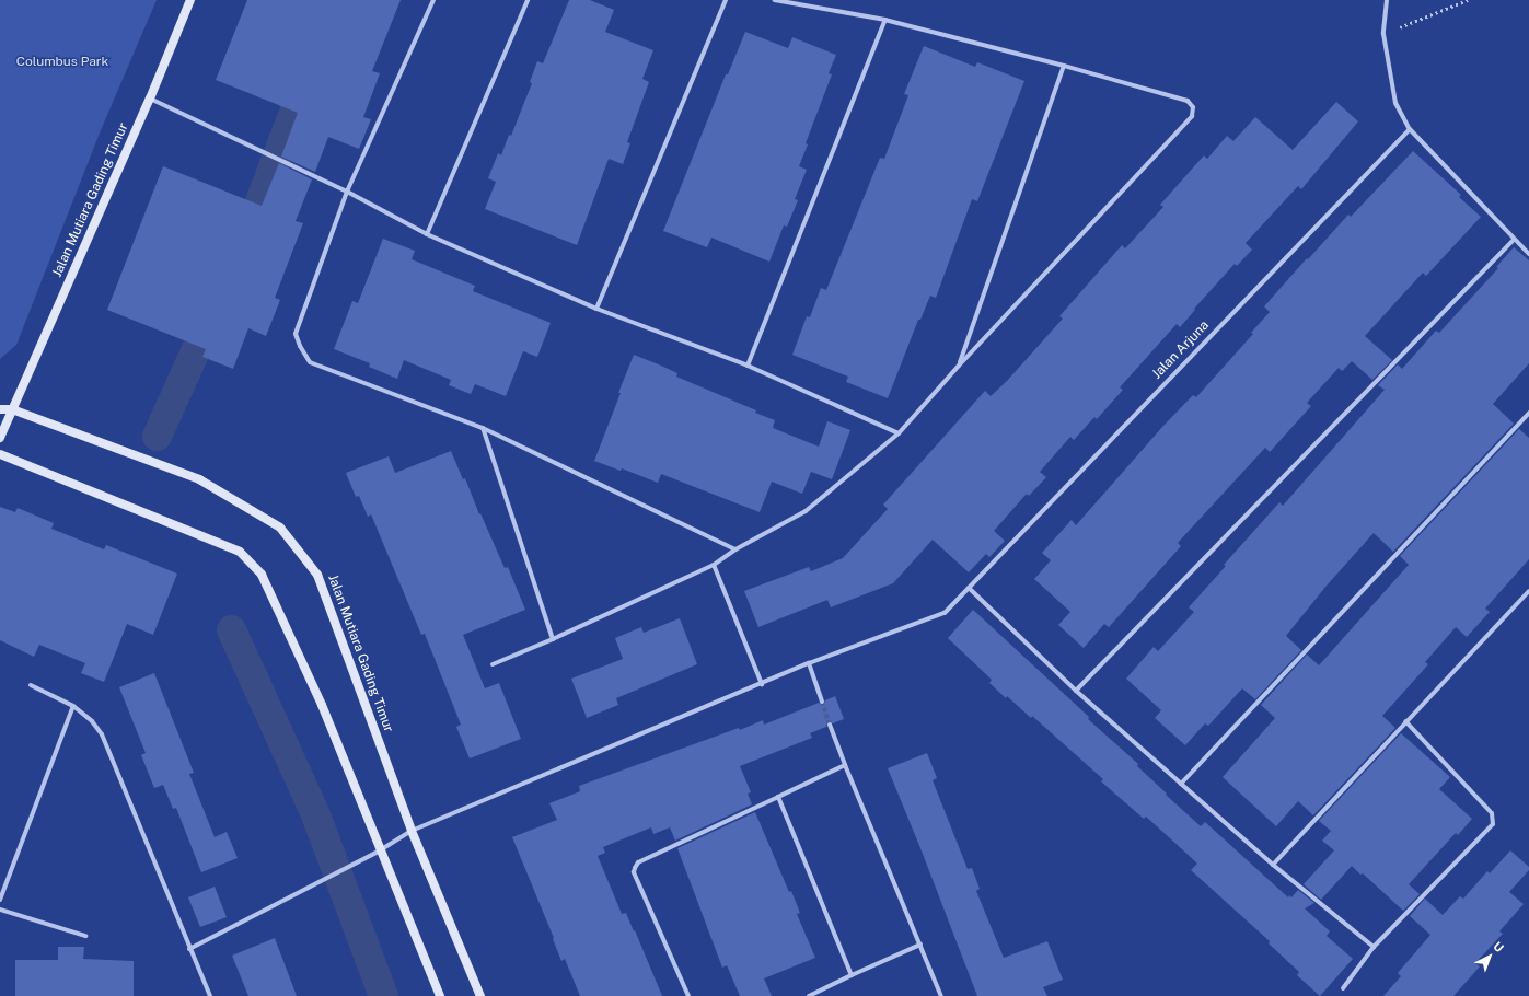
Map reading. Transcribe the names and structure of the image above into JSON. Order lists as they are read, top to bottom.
{
  "streets": {
    "main road": ["Jalan Mutiara Gading Timur"],
    "street": ["Jalan Arjuna"]
  },
  "crossings": [
    ["Jalan Mutiara Gading Timur", "Jalan Arjuna"]
  ],
  "parks": ["Columbus Park"],
  "north": "top right"
}
